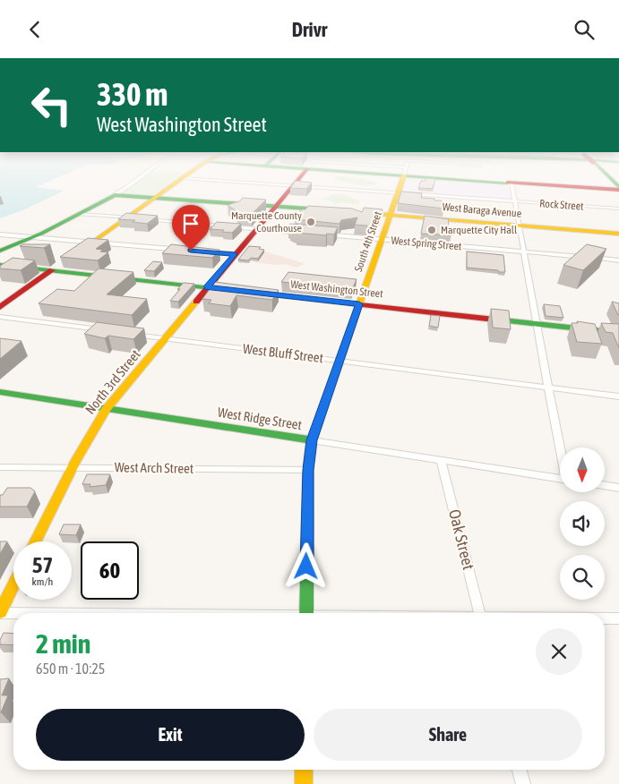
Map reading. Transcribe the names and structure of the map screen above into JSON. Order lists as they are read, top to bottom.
{
  "streets": {
    "main road": [
      "West Baraga Avenue",
      "South 4th Street",
      "West Washington Street",
      "North 3rd Street",
      "West Ridge Street"
    ],
    "street": [
      "Rock Street",
      "West Spring Street",
      "West Bluff Street",
      "West Arch Street",
      "Oak Street"
    ]
  },
  "crossings": [
    ["Rock Street", "South 4th Street"],
    ["Rock Street", "North 3rd Street"],
    ["West Baraga Avenue", "South 4th Street"],
    ["South 4th Street", "West Spring Street"],
    ["South 4th Street", "West Washington Street"],
    ["South 4th Street", "West Bluff Street"],
    ["South 4th Street", "West Ridge Street"],
    ["South 4th Street", "West Arch Street"],
    ["West Bluff Street", "North 3rd Street"],
    ["North 3rd Street", "West Ridge Street"],
    ["North 3rd Street", "West Arch Street"],
    ["West Ridge Street", "Oak Street"]
  ],
  "places": ["Marquette County Courthouse", "Marquette City Hall"],
  "north": "bottom",
  "page": {
    "header": "Drivr",
    "turn": ["330 m", "West Washington Street"],
    "speed": "57 km/h",
    "limit": "60",
    "heading": ["2 min", "650 m · 10:25"],
    "buttons": ["Exit", "Share"]
  }
}
